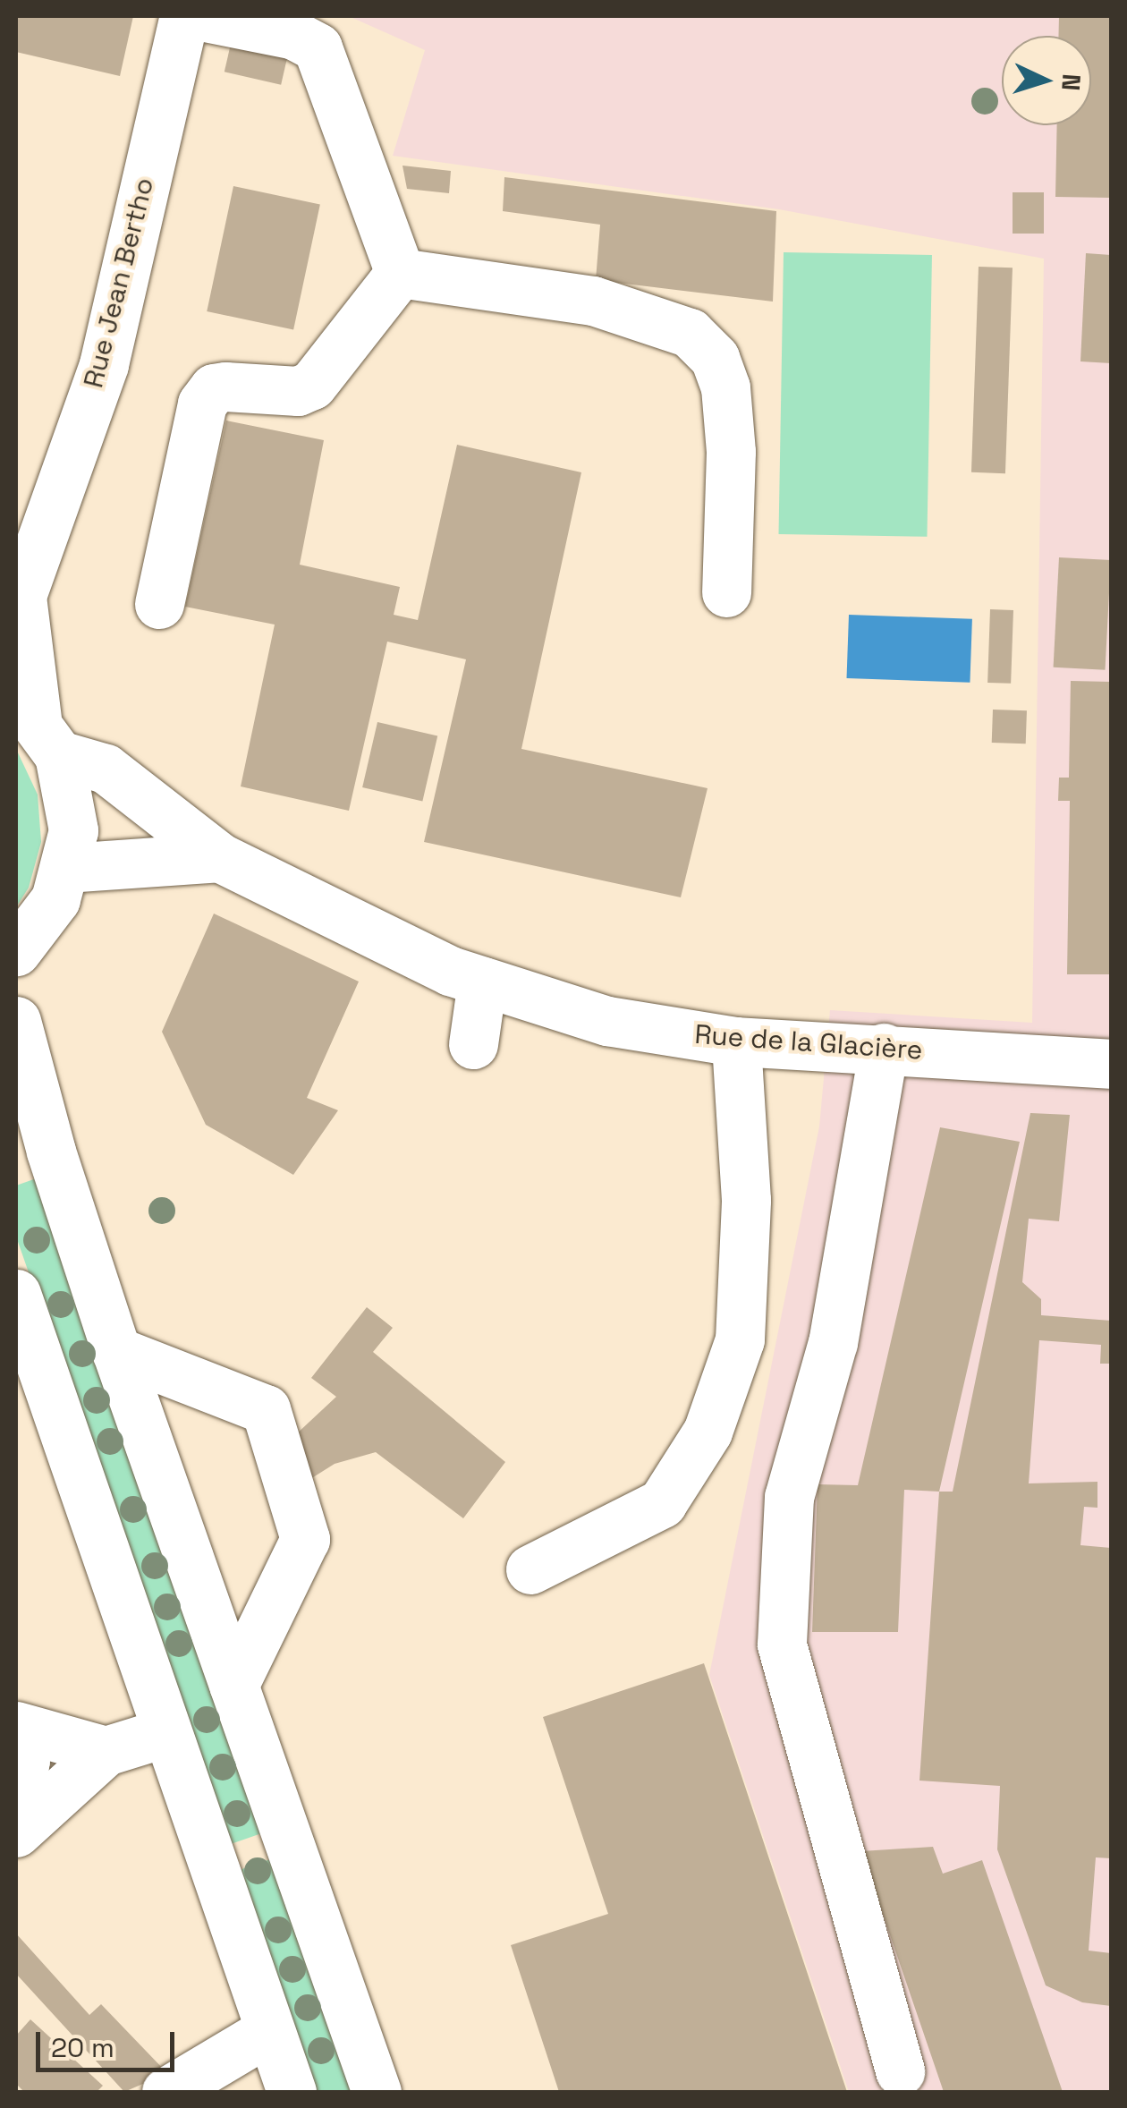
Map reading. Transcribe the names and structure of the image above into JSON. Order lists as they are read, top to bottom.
{
  "streets": {
    "street": ["Rue Jean Bertho", "Rue de la Glacière"]
  },
  "crossings": [
    ["Rue Jean Bertho", "Rue de la Glacière"]
  ],
  "scale_bar": "20 m",
  "north": "right"
}
